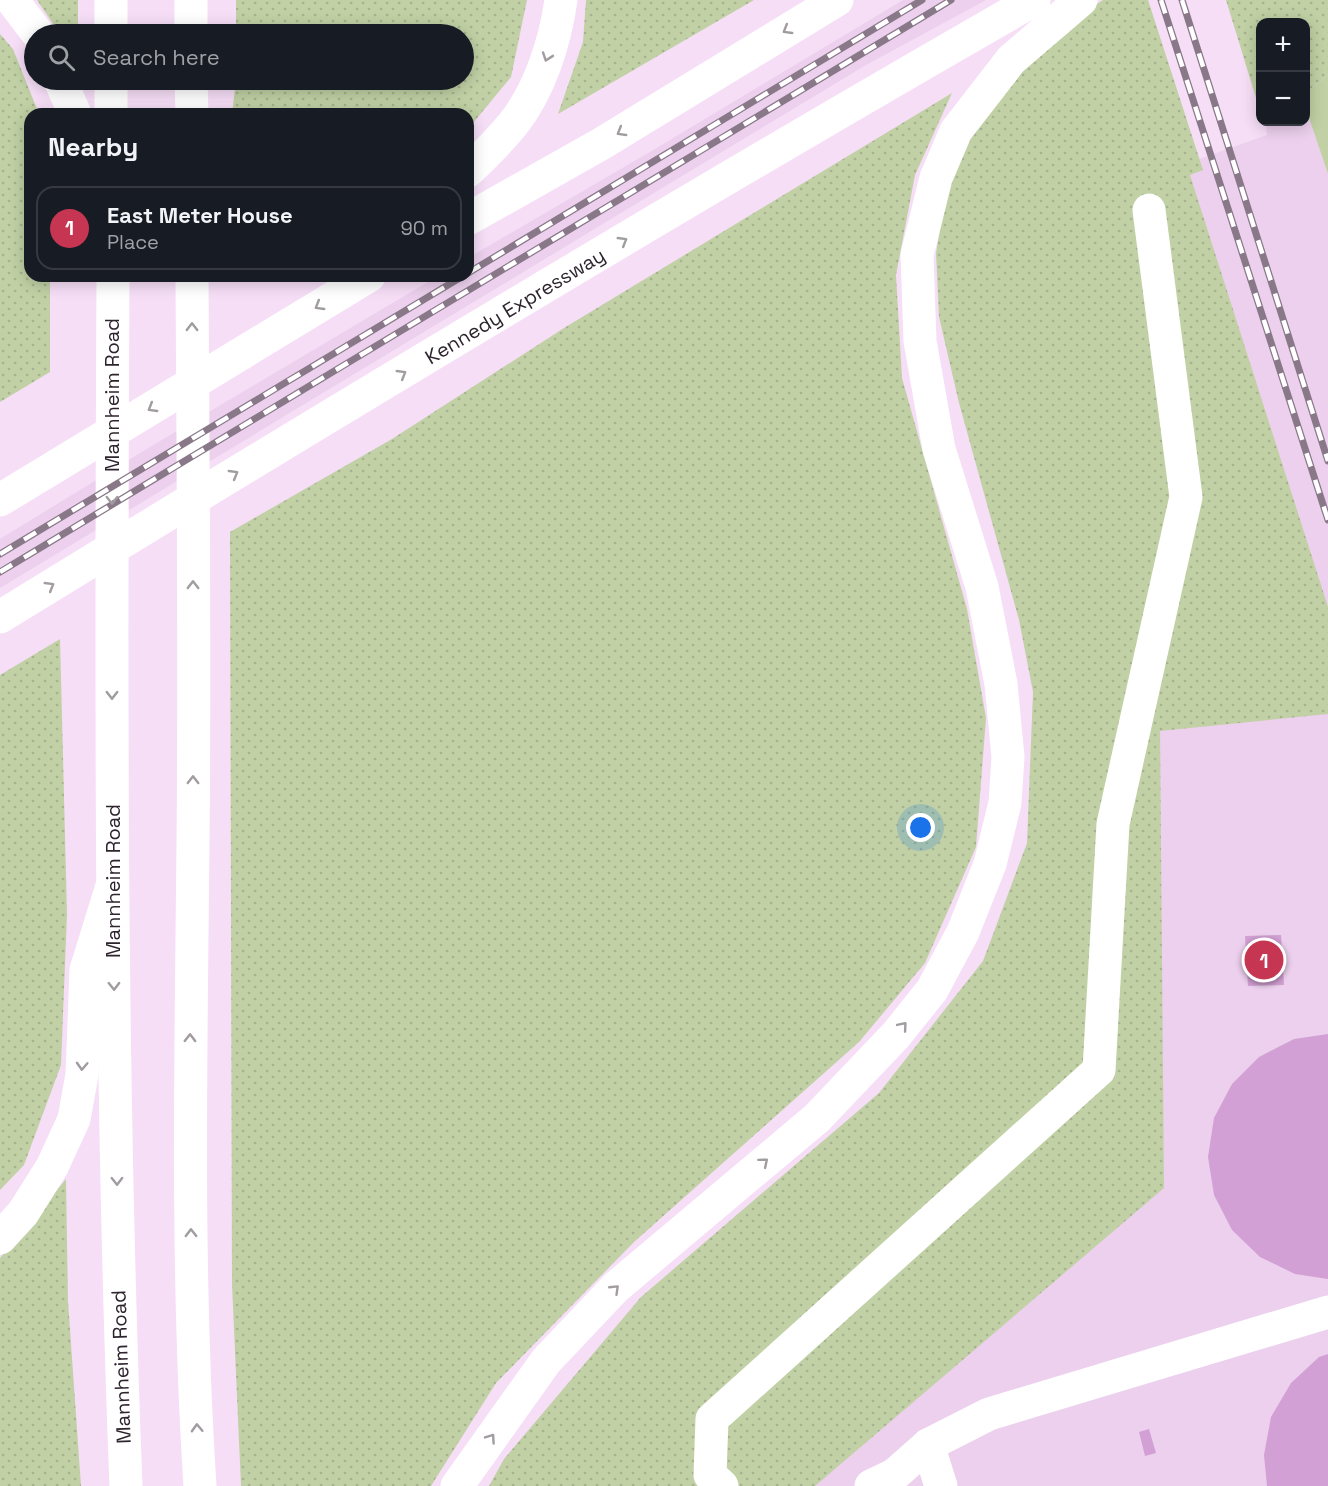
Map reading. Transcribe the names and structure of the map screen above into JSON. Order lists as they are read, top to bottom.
{
  "streets": {
    "main road": ["Kennedy Expressway", "Mannheim Road"]
  },
  "page": {
    "map_buttons": ["+", "−"],
    "search": "Search here",
    "heading": "Nearby",
    "list": [
      {
        "mark": "1",
        "name": "East Meter House",
        "note": "Place",
        "value": "90 m"
      }
    ],
    "pins": "1"
  }
}
